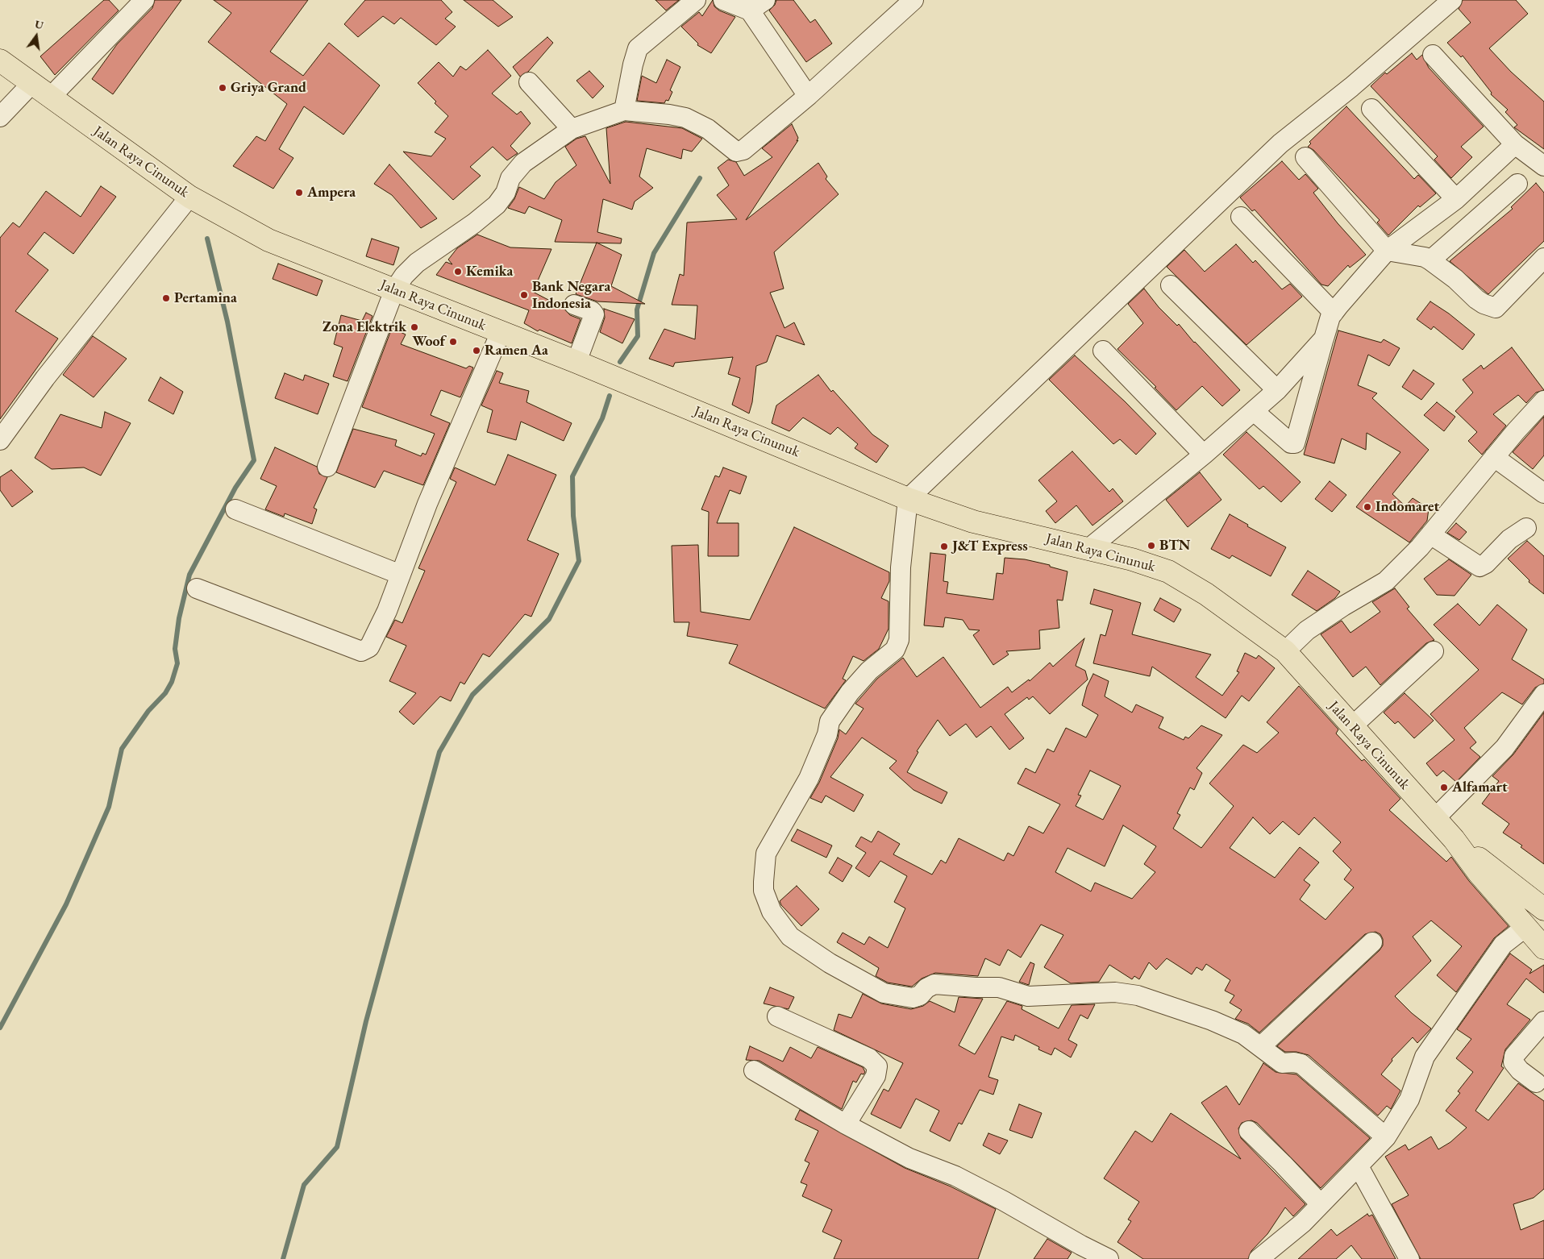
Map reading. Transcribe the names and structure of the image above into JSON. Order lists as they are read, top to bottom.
{
  "streets": {
    "highway": ["Jalan Raya Cinunuk"]
  },
  "places": [
    "Griya Grand",
    "Ampera",
    "Kemika",
    "Bank Negara Indonesia",
    "Pertamina",
    "Zona Elektrik",
    "Woof",
    "Ramen Aa",
    "Indomaret",
    "BTN",
    "J&T Express",
    "Alfamart"
  ],
  "north": "top"
}
